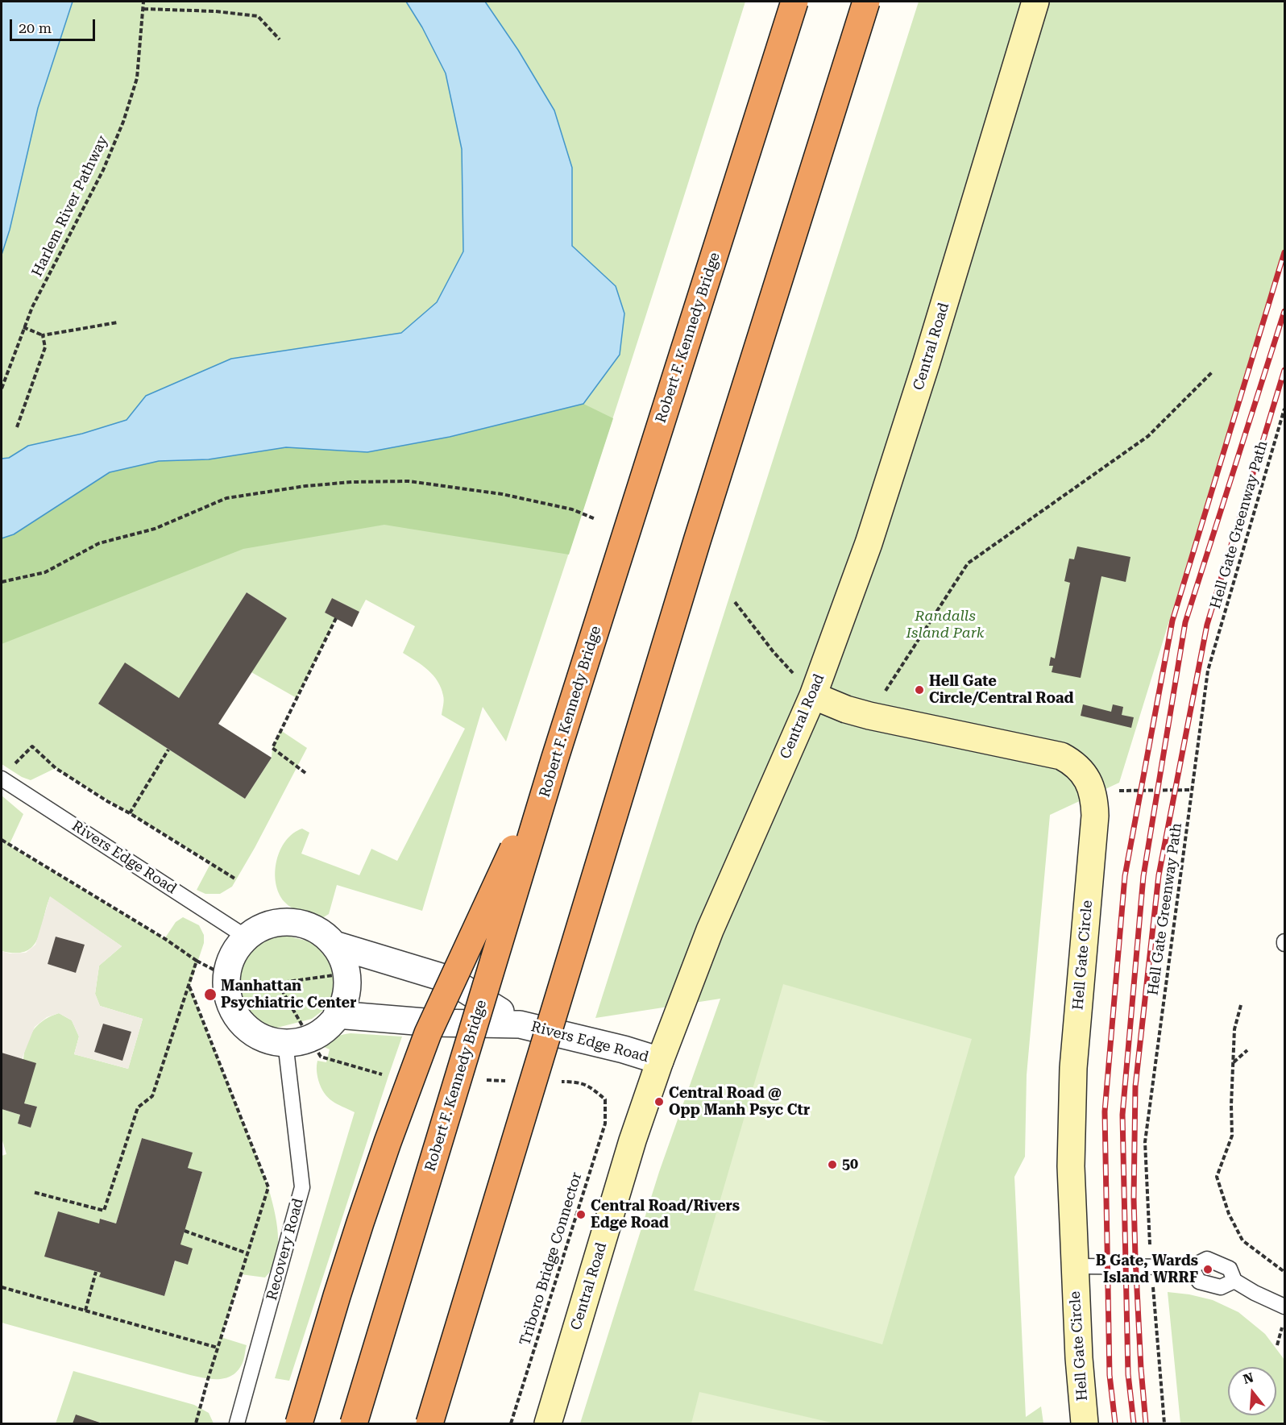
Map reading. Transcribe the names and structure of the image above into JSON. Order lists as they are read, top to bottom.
{
  "streets": {
    "highway": ["Robert F. Kennedy Bridge"],
    "street": ["Central Road", "Rivers Edge Road", "Hell Gate Circle"],
    "lane": ["Recovery Road"],
    "path": ["Harlem River Pathway", "Hell Gate Greenway Path", "Triboro Bridge Connector"]
  },
  "crossings": [
    ["Central Road", "Rivers Edge Road"],
    ["Central Road", "Hell Gate Circle"]
  ],
  "parks": ["Randalls Island Park"],
  "places": [
    "Hell Gate Circle/Central Road",
    "Manhattan Psychiatric Center",
    "Central Road @ Opp Manh Psyc Ctr",
    "50",
    "Central Road/Rivers Edge Road",
    "B Gate, Wards Island WRRF"
  ],
  "scale_bar": "20 m",
  "north": "top"
}
